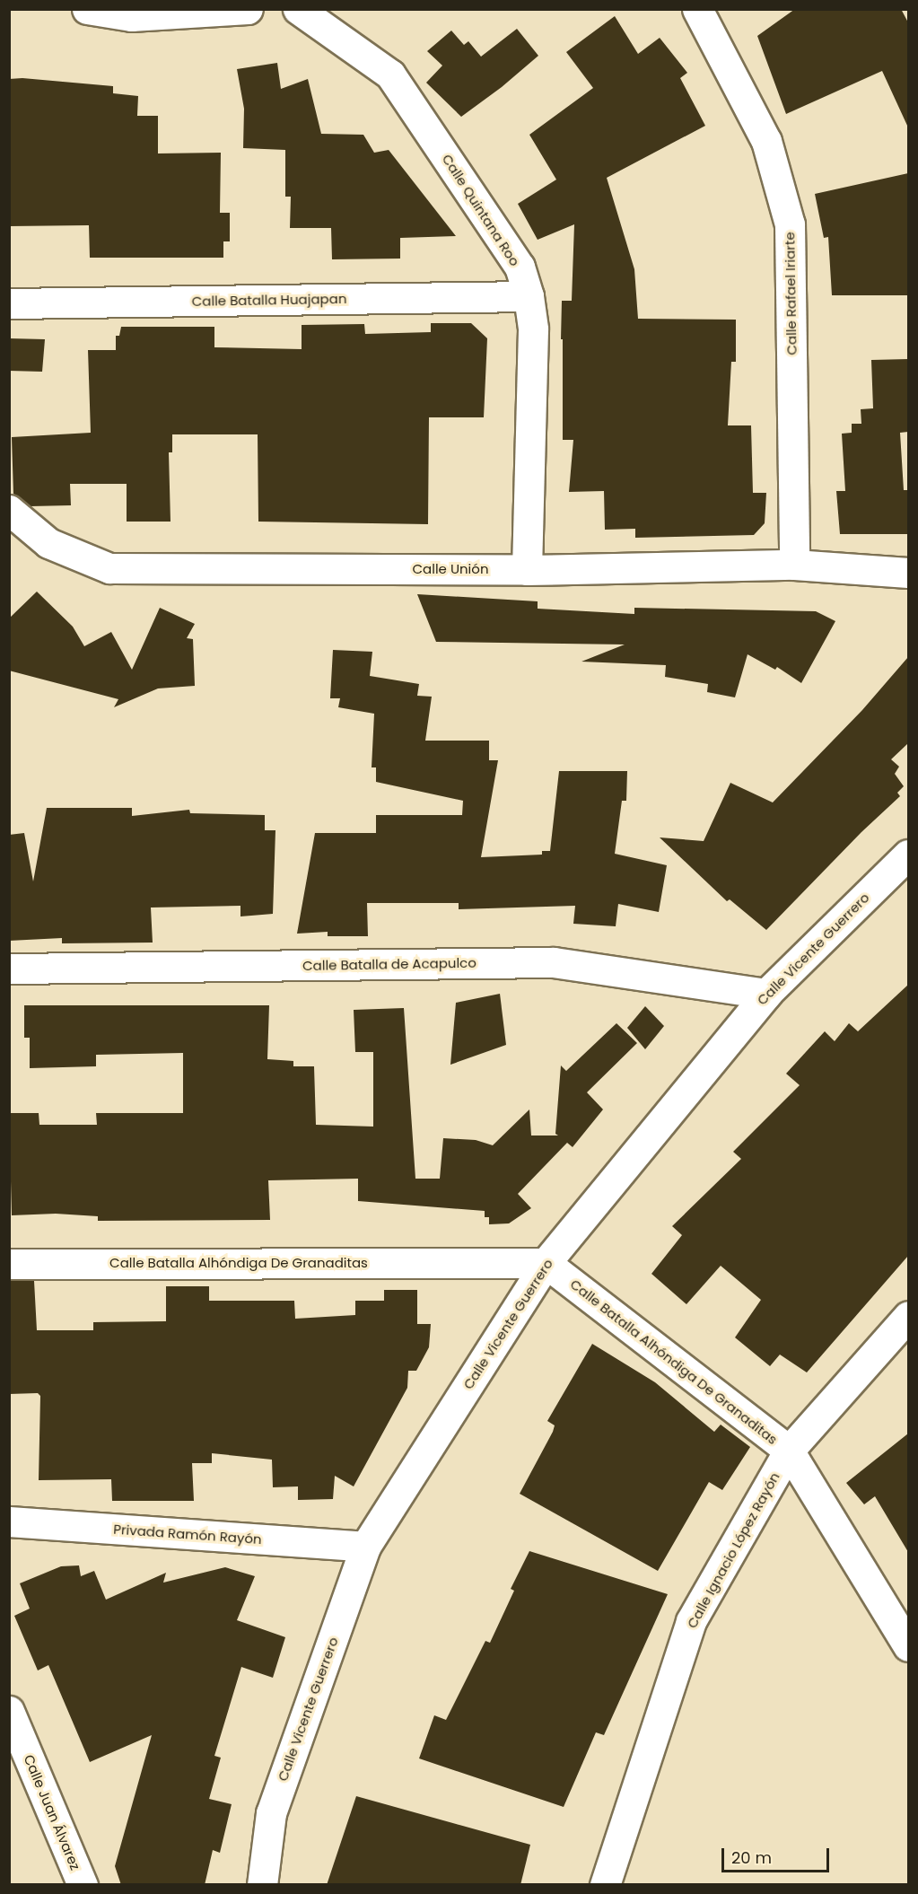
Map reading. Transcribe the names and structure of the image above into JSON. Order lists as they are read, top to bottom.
{
  "streets": {
    "street": [
      "Calle Quintana Roo",
      "Calle Rafael Iriarte",
      "Calle Batalla Huajapan",
      "Calle Unión",
      "Calle Vicente Guerrero",
      "Calle Batalla de Acapulco",
      "Calle Batalla Alhóndiga De Granaditas",
      "Privada Ramón Rayón",
      "Calle Ignacio López Rayón",
      "Calle Juan Álvarez"
    ]
  },
  "crossings": [
    ["Calle Quintana Roo", "Calle Batalla Huajapan"],
    ["Calle Quintana Roo", "Calle Unión"],
    ["Calle Rafael Iriarte", "Calle Unión"],
    ["Calle Vicente Guerrero", "Calle Batalla de Acapulco"],
    ["Calle Vicente Guerrero", "Calle Batalla Alhóndiga De Granaditas"],
    ["Calle Vicente Guerrero", "Privada Ramón Rayón"],
    ["Calle Batalla Alhóndiga De Granaditas", "Calle Ignacio López Rayón"]
  ],
  "scale_bar": "20 m"
}
